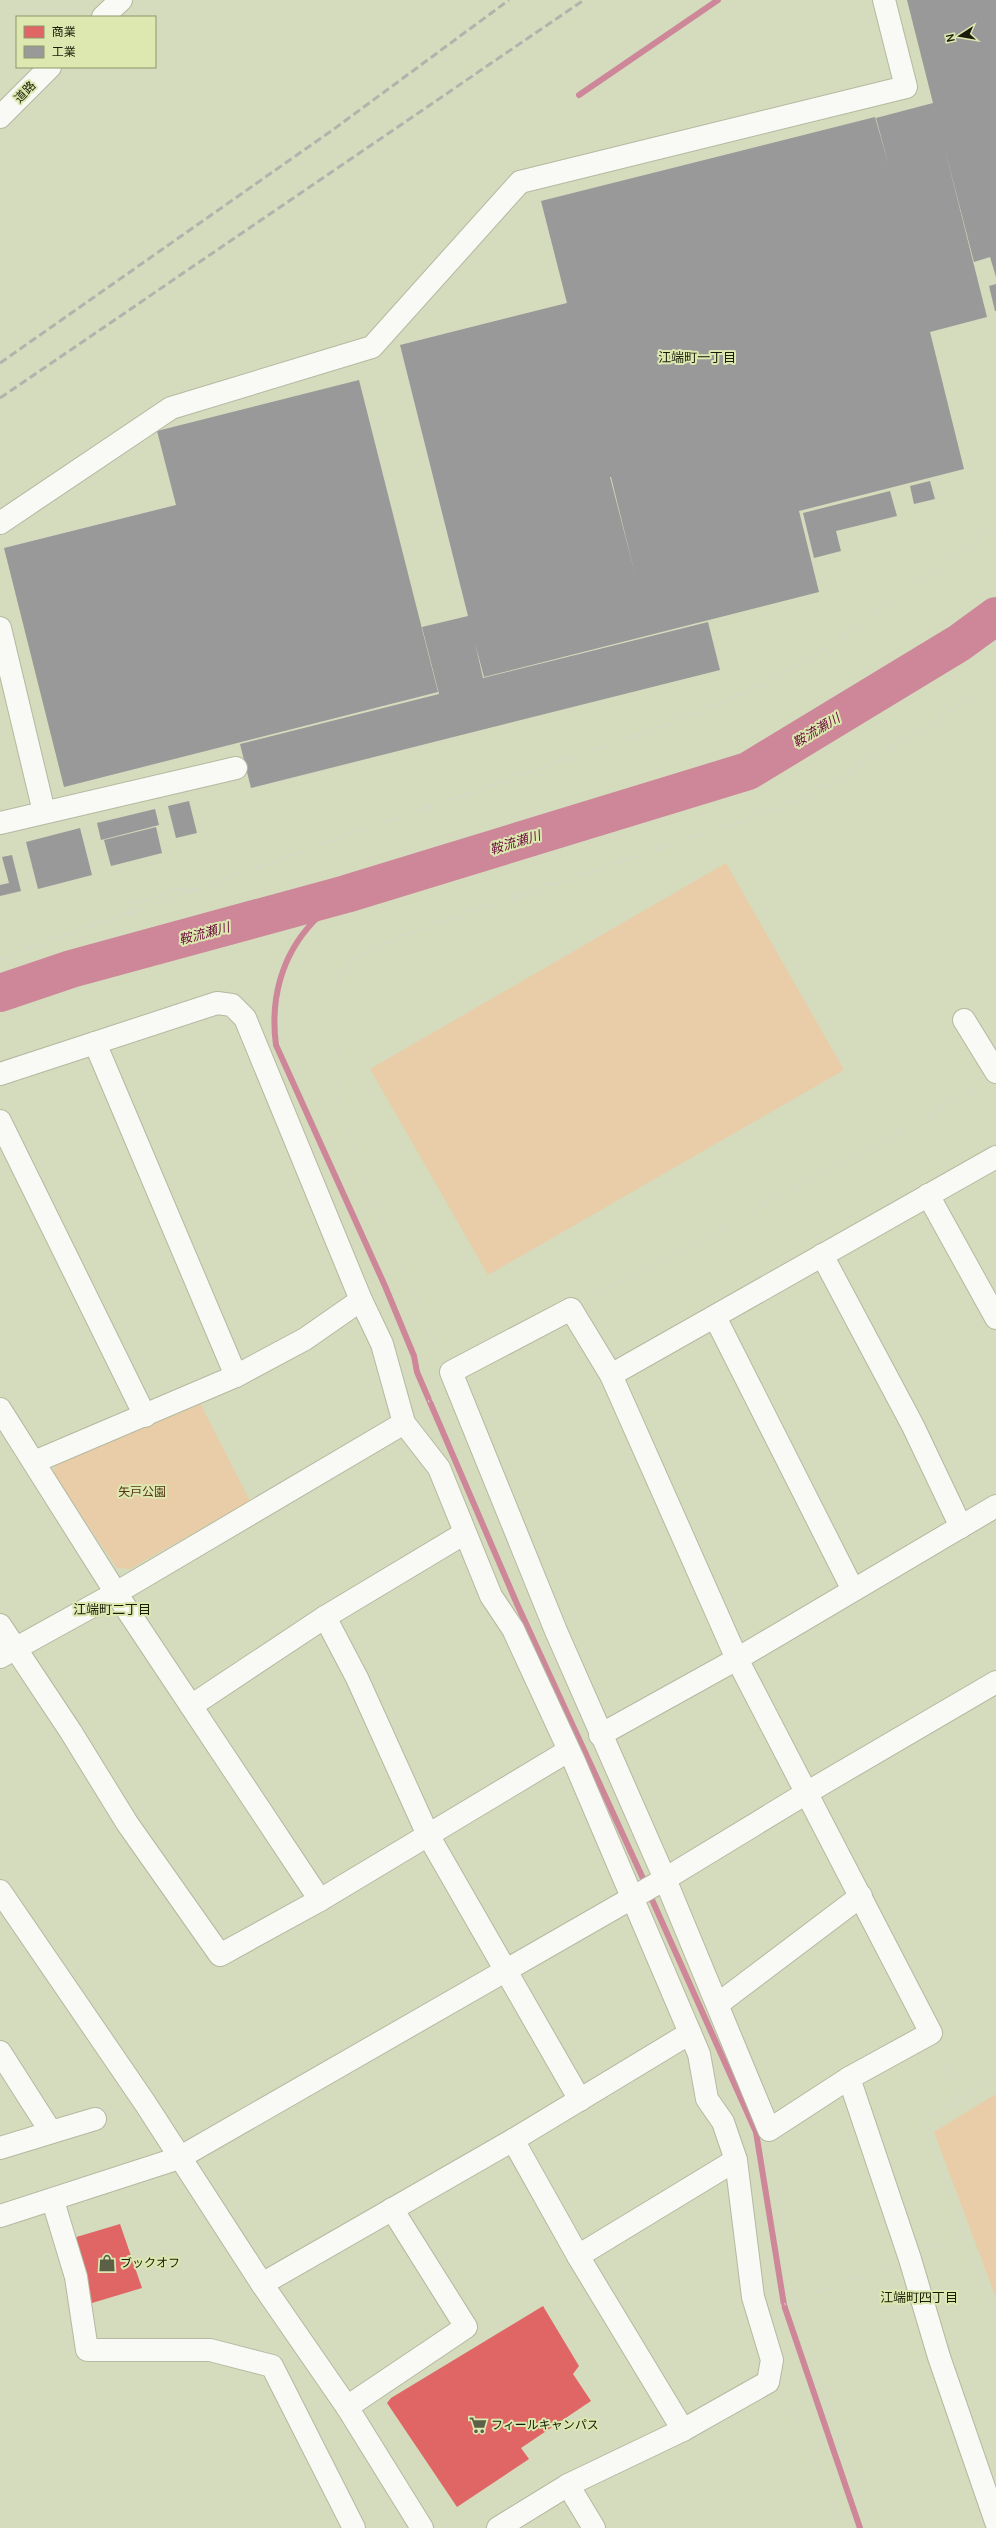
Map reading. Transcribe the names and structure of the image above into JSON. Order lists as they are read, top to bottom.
{
  "streets": {
    "street": ["道路"]
  },
  "districts": ["江端町一丁目", "江端町二丁目", "江端町四丁目"],
  "water": ["鞍流瀬川"],
  "parks": ["矢戸公園"],
  "places": {
    "shop": ["ブックオフ"],
    "supermarket": ["フィールキャンパス"]
  },
  "legend": ["商業", "工業"],
  "north": "left"
}
